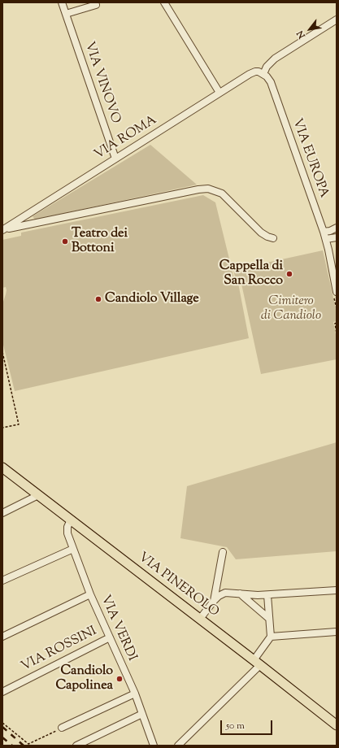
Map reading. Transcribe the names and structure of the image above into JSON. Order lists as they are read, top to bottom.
{
  "streets": {
    "main road": ["VIA PINEROLO"],
    "street": [
      "VIA VINOVO",
      "VIA ROMA",
      "VIA EUROPA",
      "VIA VERDI",
      "VIA ROSSINI"
    ]
  },
  "crossings": [
    ["VIA VINOVO", "VIA ROMA"],
    ["VIA ROMA", "VIA EUROPA"],
    ["VIA PINEROLO", "VIA VERDI"],
    ["VIA VERDI", "VIA ROSSINI"]
  ],
  "parks": ["Cimitero di Candiolo"],
  "places": [
    "Teatro dei Bottoni",
    "Cappella di San Rocco",
    "Candiolo Village",
    "Candiolo Capolinea"
  ],
  "scale_bar": "50 m",
  "north": "bottom left"
}
